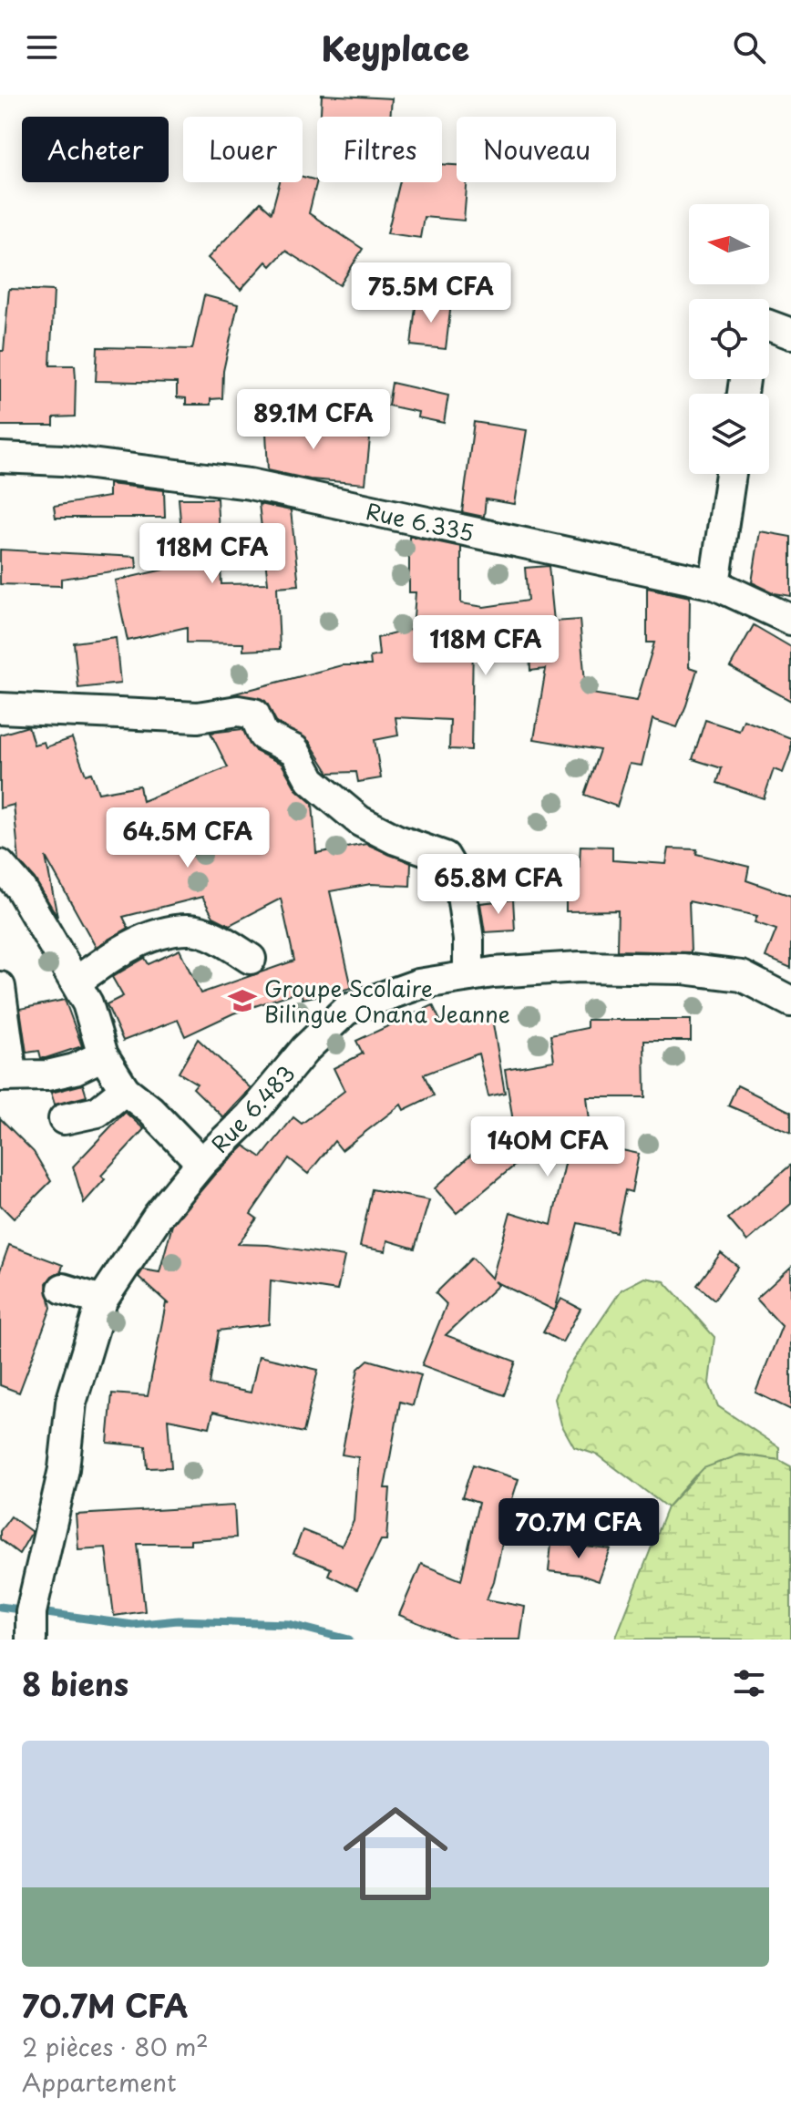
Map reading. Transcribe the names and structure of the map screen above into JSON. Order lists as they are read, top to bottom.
{
  "streets": {
    "street": ["Rue 6.335", "Rue 6.483"]
  },
  "places": {
    "school or university": ["Groupe Scolaire Bilingue Onana Jeanne"]
  },
  "north": "left",
  "page": {
    "header": "Keyplace",
    "chip": [
      "Acheter",
      "Louer",
      "Filtres",
      "Nouveau"
    ],
    "price": [
      "75.5M CFA",
      "89.1M CFA",
      "118M CFA",
      "118M CFA",
      "64.5M CFA",
      "65.8M CFA",
      "140M CFA",
      "70.7M CFA"
    ],
    "heading": "8 biens",
    "list": [
      {
        "name": "70.7M CFA",
        "note": "2 pièces · 80 m² · Appartement"
      }
    ]
  }
}
